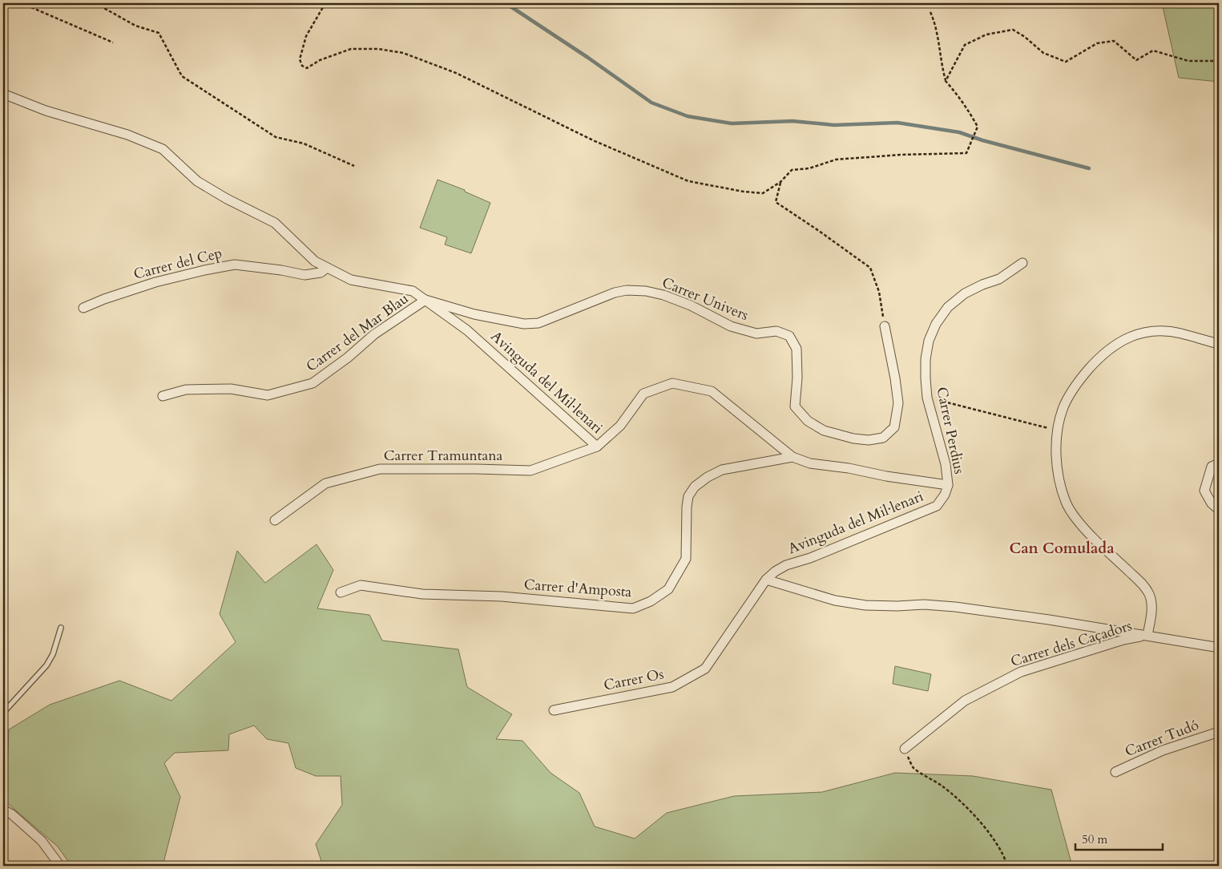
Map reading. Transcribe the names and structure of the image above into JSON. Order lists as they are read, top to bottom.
{
  "streets": {
    "street": [
      "Carrer del Cep",
      "Carrer Univers",
      "Carrer del Mar Blau",
      "Avinguda del Mil·lenari",
      "Carrer Perdius",
      "Carrer Tramuntana",
      "Carrer d'Amposta",
      "Carrer dels Caçadors",
      "Carrer Os",
      "Carrer Tudó"
    ]
  },
  "crossings": [
    ["Carrer del Cep", "Avinguda del Mil·lenari"],
    ["Carrer Univers", "Carrer del Mar Blau"],
    ["Carrer Univers", "Avinguda del Mil·lenari"],
    ["Carrer del Mar Blau", "Avinguda del Mil·lenari"],
    ["Avinguda del Mil·lenari", "Carrer Perdius"],
    ["Avinguda del Mil·lenari", "Carrer Tramuntana"],
    ["Avinguda del Mil·lenari", "Carrer d'Amposta"],
    ["Avinguda del Mil·lenari", "Carrer Os"]
  ],
  "districts": ["Can Comulada"],
  "scale_bar": "50 m"
}
